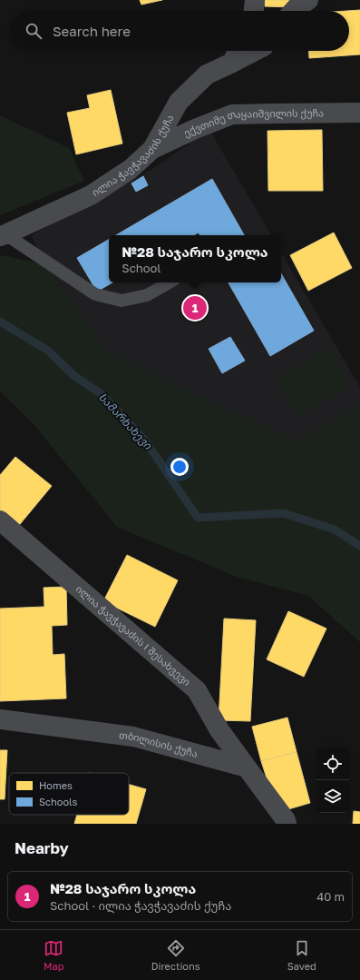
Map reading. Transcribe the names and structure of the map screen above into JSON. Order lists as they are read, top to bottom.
{
  "streets": {
    "street": [
      "ექვთიმე თაყაიშვილის ქუჩა",
      "ილია ჭავჭავაძის ქუჩა",
      "ილია ჭავჭავაძის I შესახვევი",
      "თბილისის ქუჩა"
    ]
  },
  "crossings": [
    ["ექვთიმე თაყაიშვილის ქუჩა", "ილია ჭავჭავაძის ქუჩა"],
    ["ილია ჭავჭავაძის I შესახვევი", "თბილისის ქუჩა"]
  ],
  "water": ["სამარხახევი"],
  "legend": ["Homes", "Schools"],
  "page": {
    "search": "Search here",
    "popup": ["№28 საჯარო სკოლა", "School"],
    "pins": "1",
    "heading": "Nearby",
    "list": [
      {
        "mark": "1",
        "name": "№28 საჯარო სკოლა",
        "note": "School · ილია ჭავჭავაძის ქუჩა",
        "value": "40 m"
      }
    ],
    "nav": ["Map", "Directions", "Saved"]
  }
}
